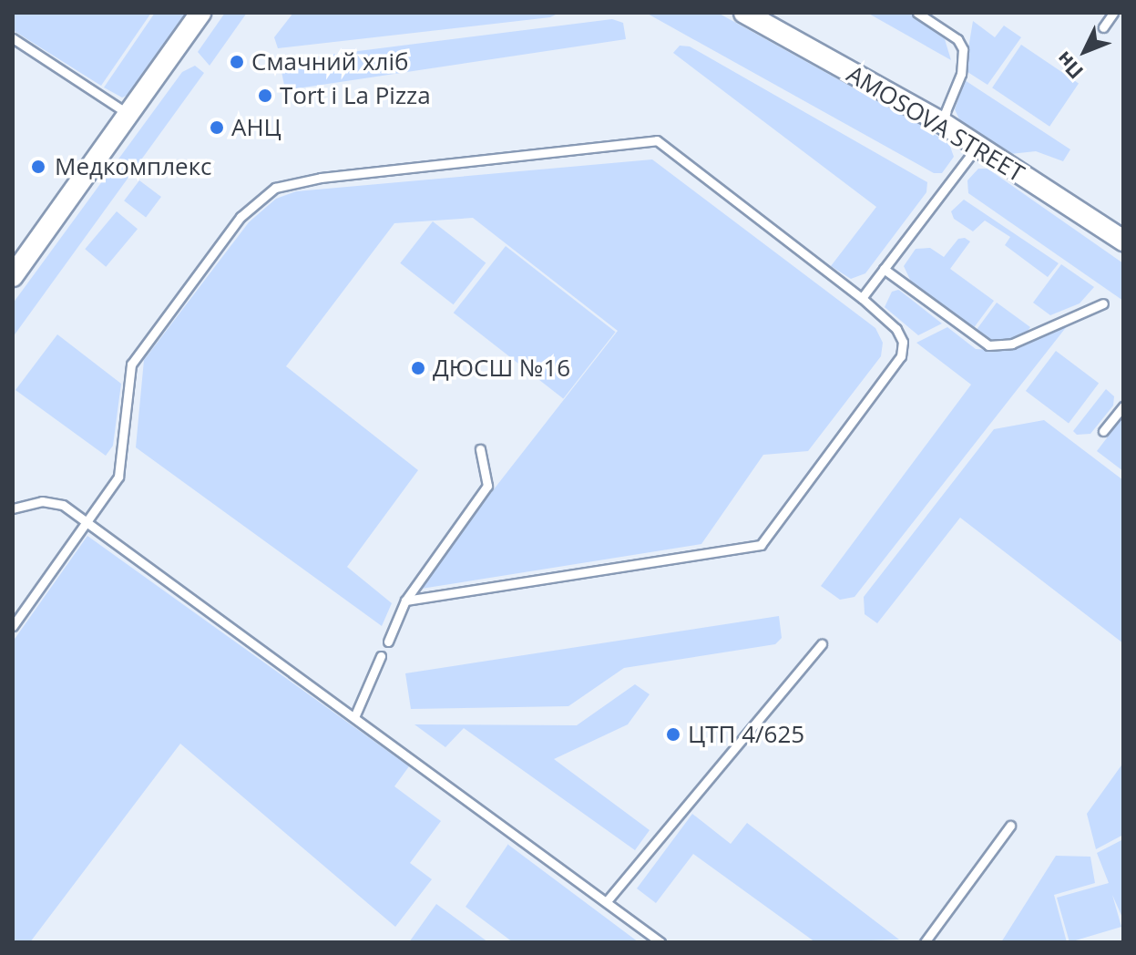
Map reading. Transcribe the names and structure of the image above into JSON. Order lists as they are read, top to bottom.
{
  "streets": {
    "street": ["AMOSOVA STREET"]
  },
  "places": [
    "Смачний хліб",
    "Tort i La Pizza",
    "АНЦ",
    "Медкомплекс",
    "ДЮСШ №16",
    "ЦТП 4/625"
  ],
  "north": "bottom left"
}
